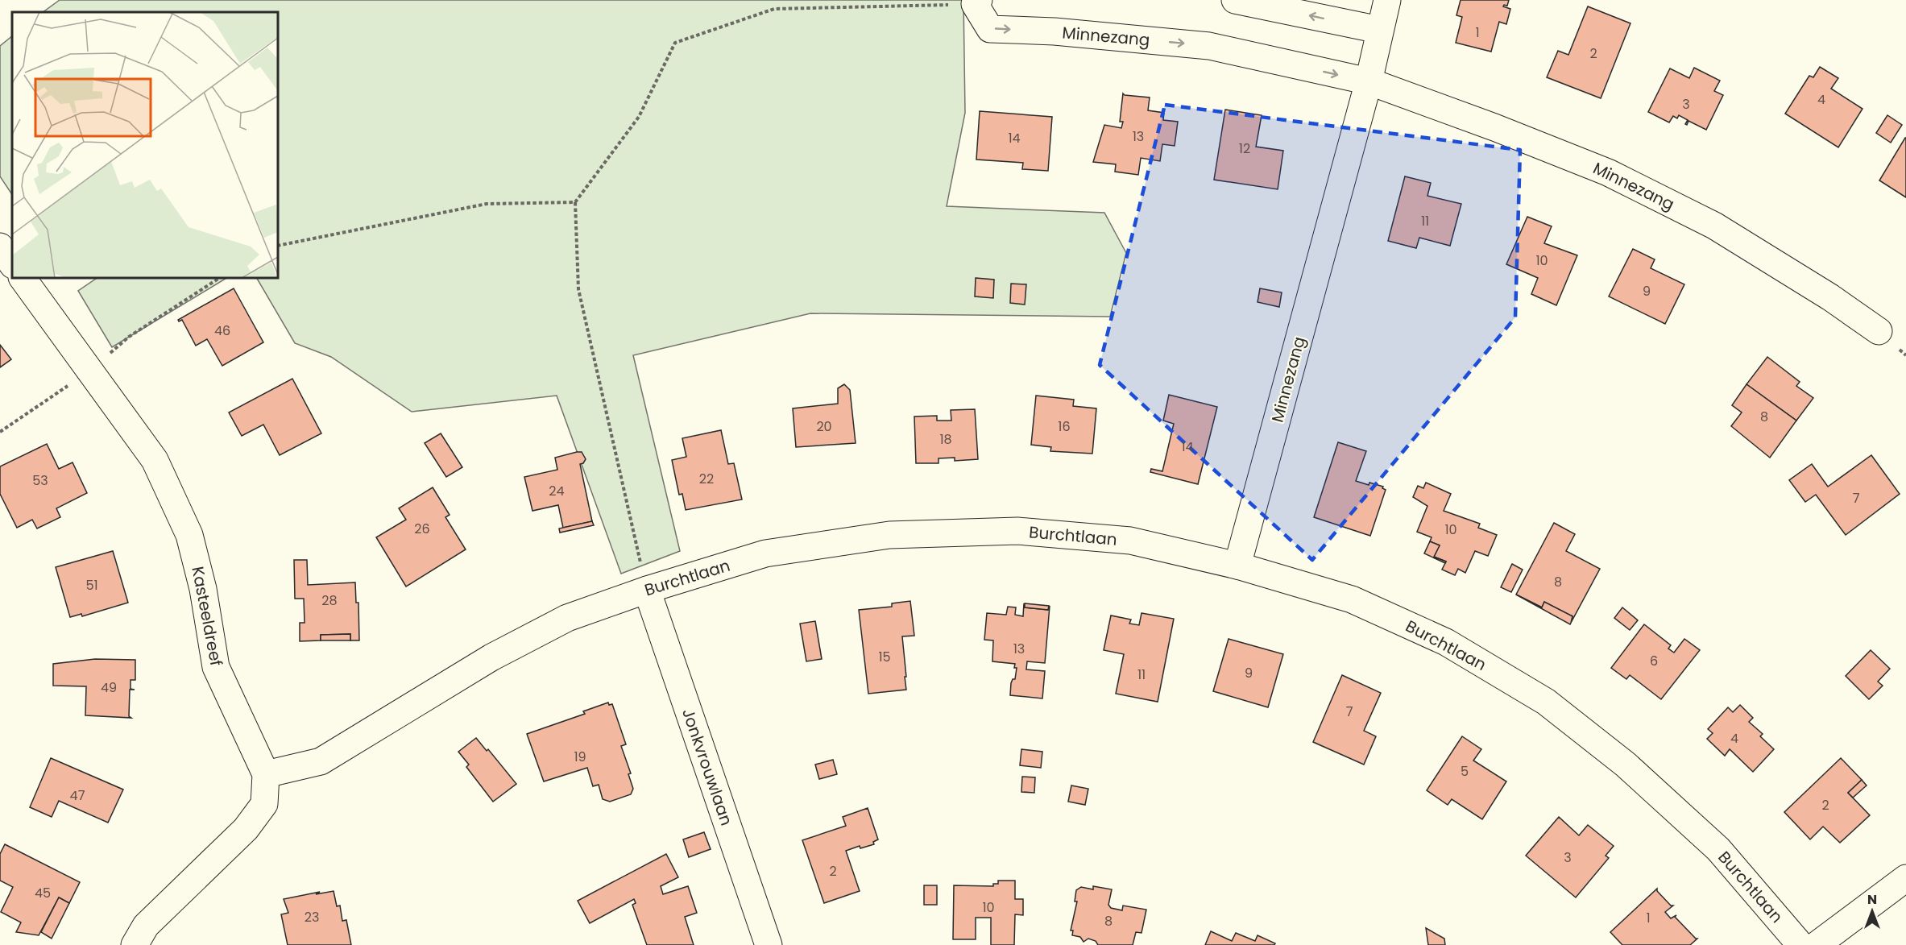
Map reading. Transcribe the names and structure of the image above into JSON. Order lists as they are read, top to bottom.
{
  "streets": {
    "street": [
      "Minnezang",
      "Burchtlaan",
      "Kasteeldreef",
      "Jonkvrouwlaan"
    ]
  },
  "crossings": [
    ["Minnezang", "Burchtlaan"],
    ["Burchtlaan", "Kasteeldreef"],
    ["Burchtlaan", "Jonkvrouwlaan"]
  ],
  "house_numbers": [
    "1",
    "2",
    "4",
    "3",
    "13",
    "14",
    "12",
    "11",
    "10",
    "9",
    "46",
    "8",
    "20",
    "16",
    "18",
    "14",
    "22",
    "53",
    "24",
    "7",
    "26",
    "10",
    "8",
    "51",
    "28",
    "13",
    "15",
    "6",
    "9",
    "11",
    "49",
    "7",
    "4",
    "19",
    "5",
    "47",
    "2",
    "3",
    "2",
    "45",
    "10",
    "23",
    "1",
    "8"
  ],
  "north": "top"
}
